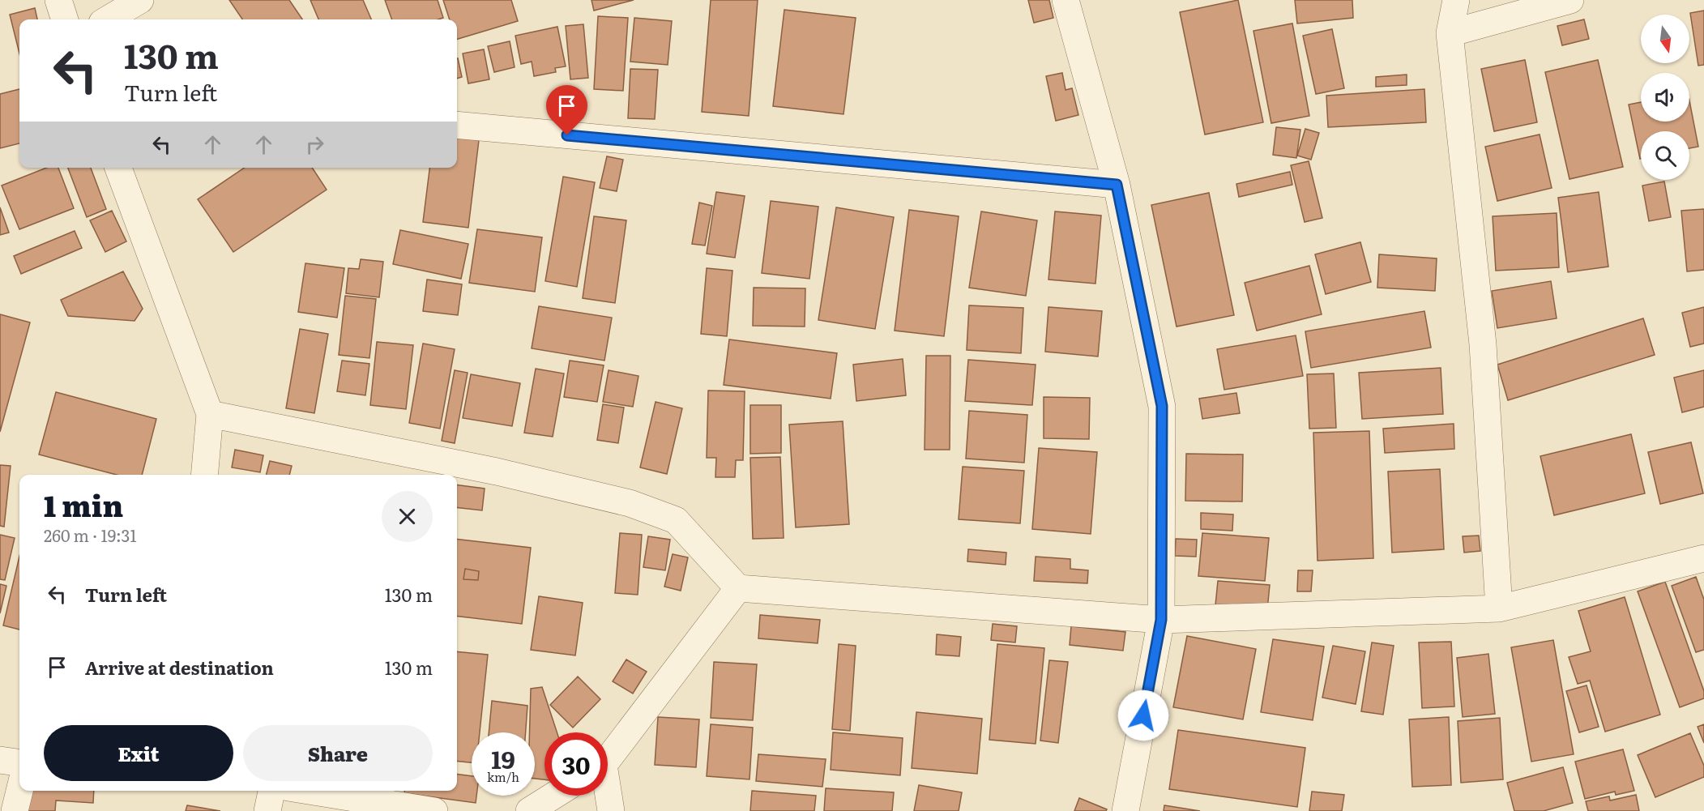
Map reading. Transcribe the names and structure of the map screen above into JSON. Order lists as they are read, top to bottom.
{
  "north": "bottom",
  "page": {
    "turn": ["130 m", "Turn left"],
    "heading": ["1 min", "260 m · 19:31"],
    "list": [
      {
        "name": "Turn left",
        "value": "130 m"
      },
      {
        "name": "Arrive at destination",
        "value": "130 m"
      }
    ],
    "buttons": ["Exit", "Share"],
    "speed": "19 km/h",
    "limit": "30"
  }
}
